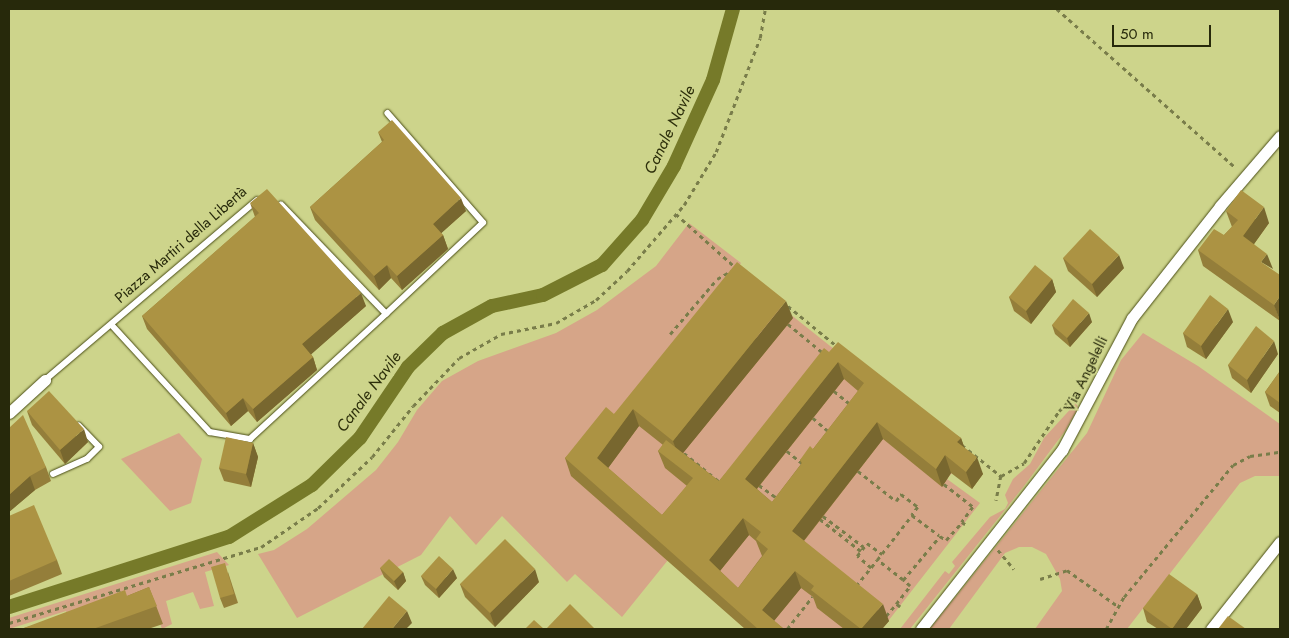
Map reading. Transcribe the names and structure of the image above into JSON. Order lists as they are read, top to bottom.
{
  "streets": {
    "street": ["Piazza Martiri della Libertà", "Via Angelelli"]
  },
  "water": ["Canale Navile"],
  "scale_bar": "50 m"
}
